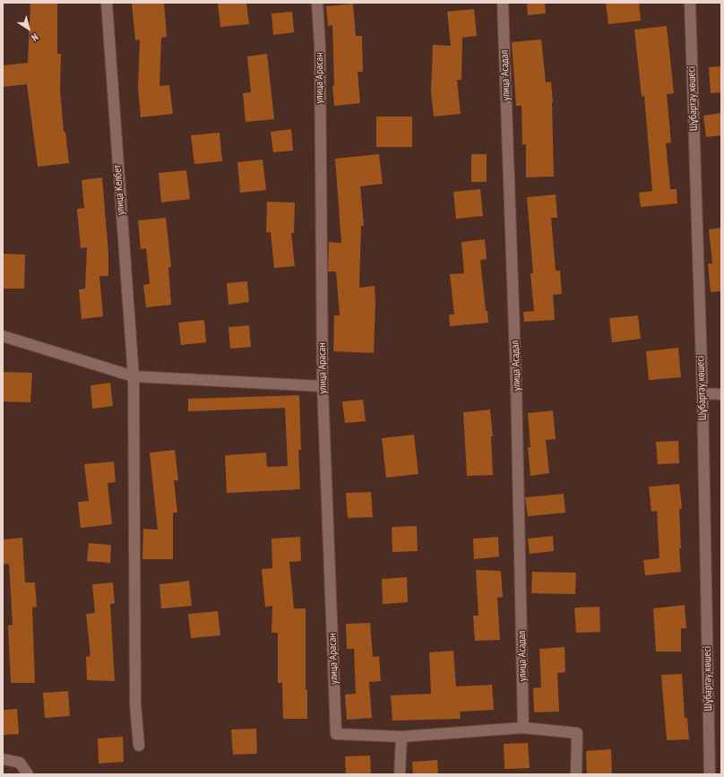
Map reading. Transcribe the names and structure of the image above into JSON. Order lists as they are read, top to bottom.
{
  "streets": {
    "street": [
      "улица Асадал",
      "улица Арасан",
      "Шұбартау көшесі",
      "улица Келбет"
    ]
  },
  "north": "bottom right"
}
